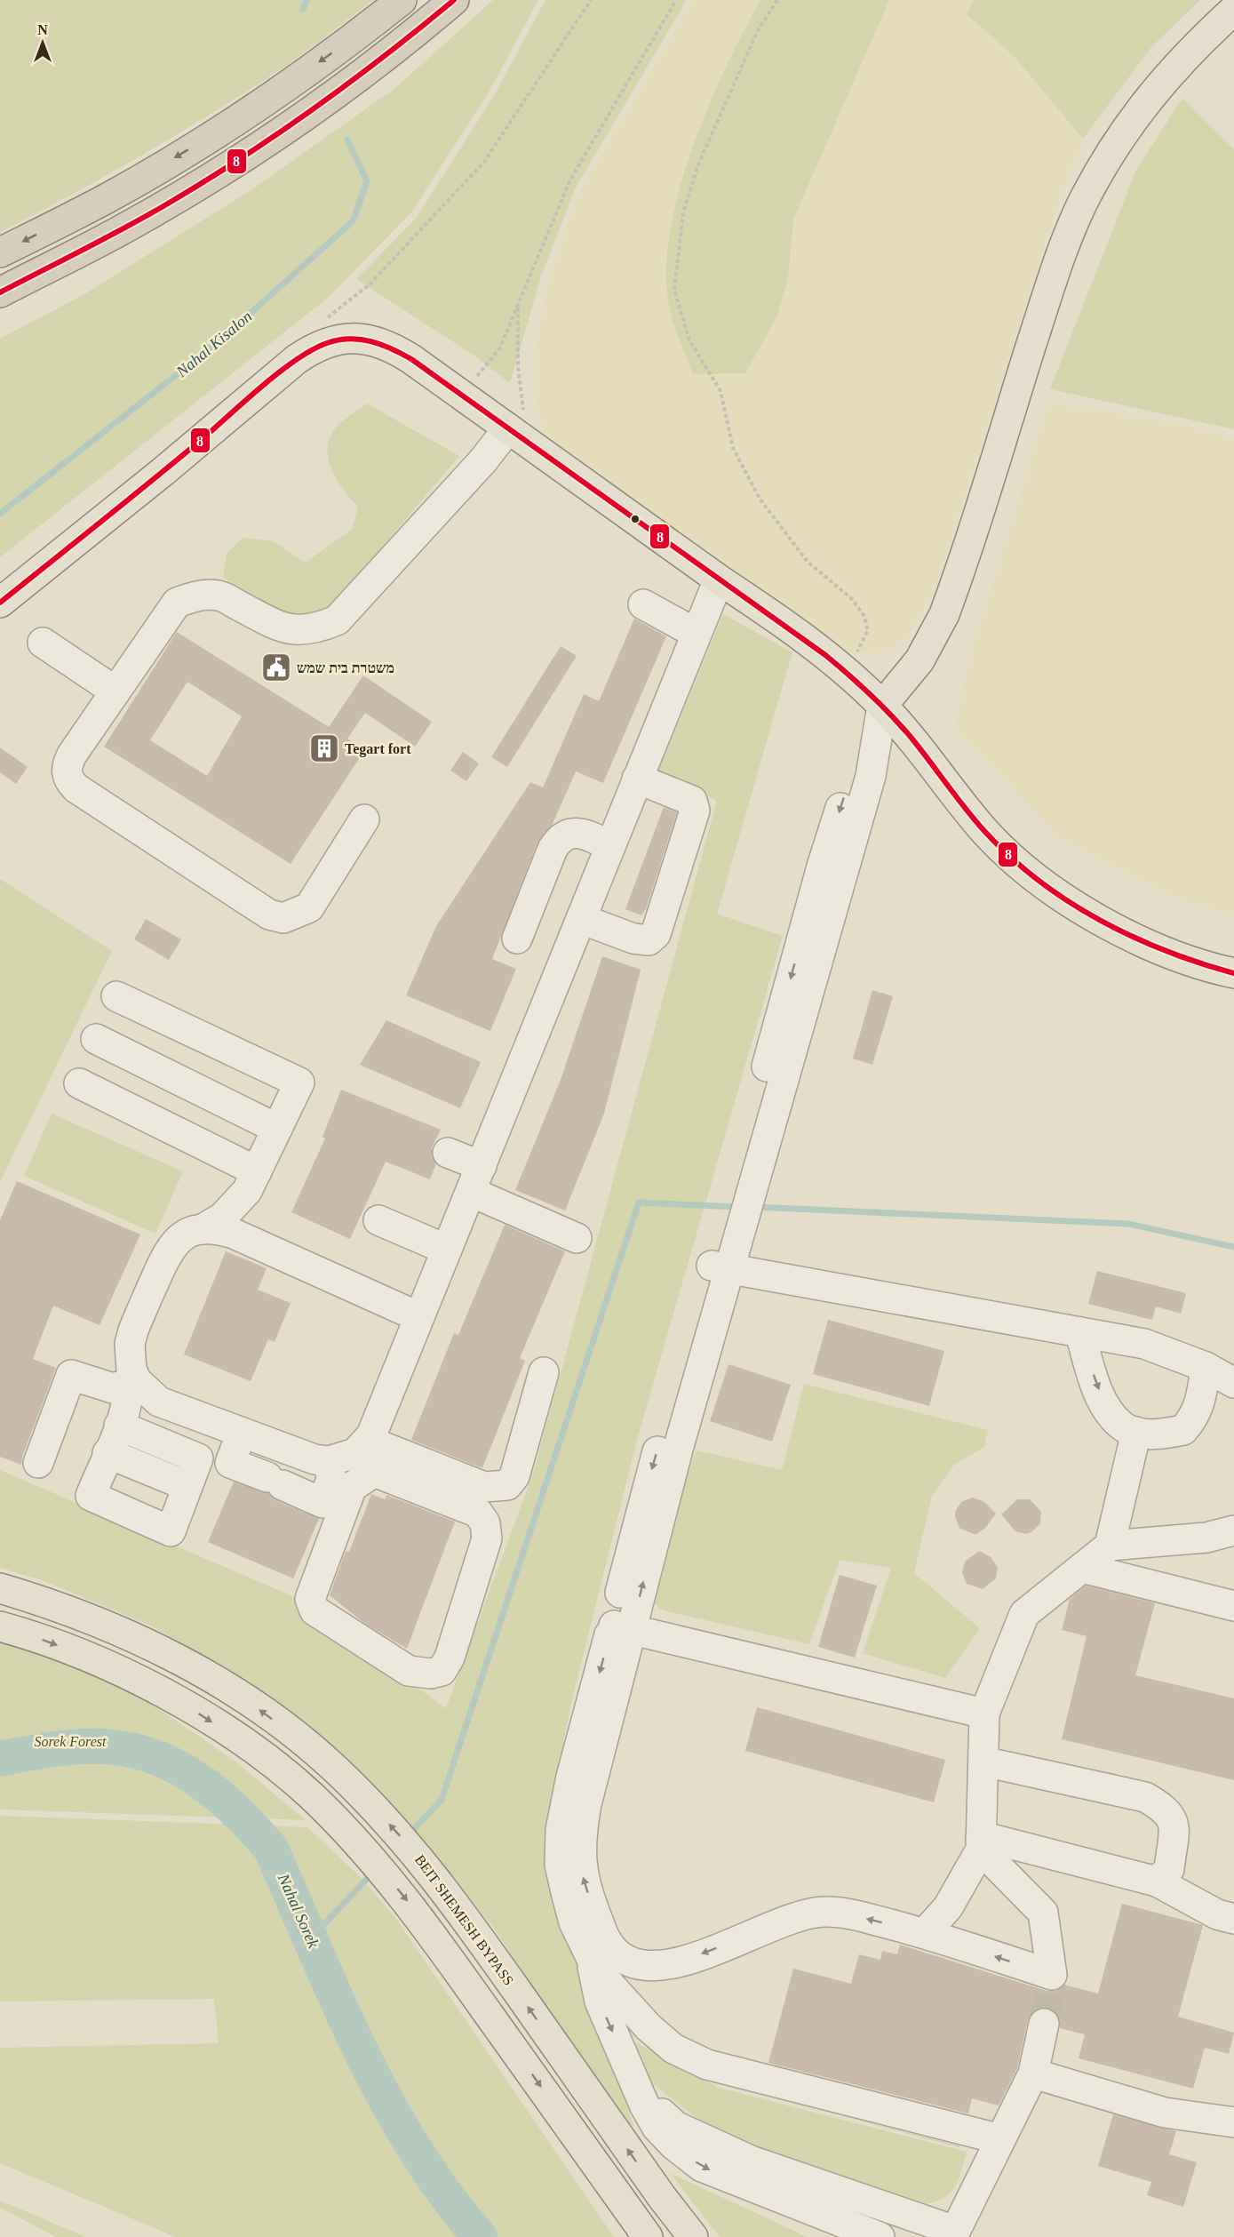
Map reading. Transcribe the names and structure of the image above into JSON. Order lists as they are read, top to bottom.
{
  "streets": {
    "main road": ["BEIT SHEMESH BYPASS"]
  },
  "water": ["Nahal Kisalon", "Nahal Sorek"],
  "parks": ["Sorek Forest"],
  "places": {
    "public building": ["משטרת בית שמש"],
    "building": ["Tegart fort"]
  },
  "lines": ["transit line 8"],
  "north": "top"
}
